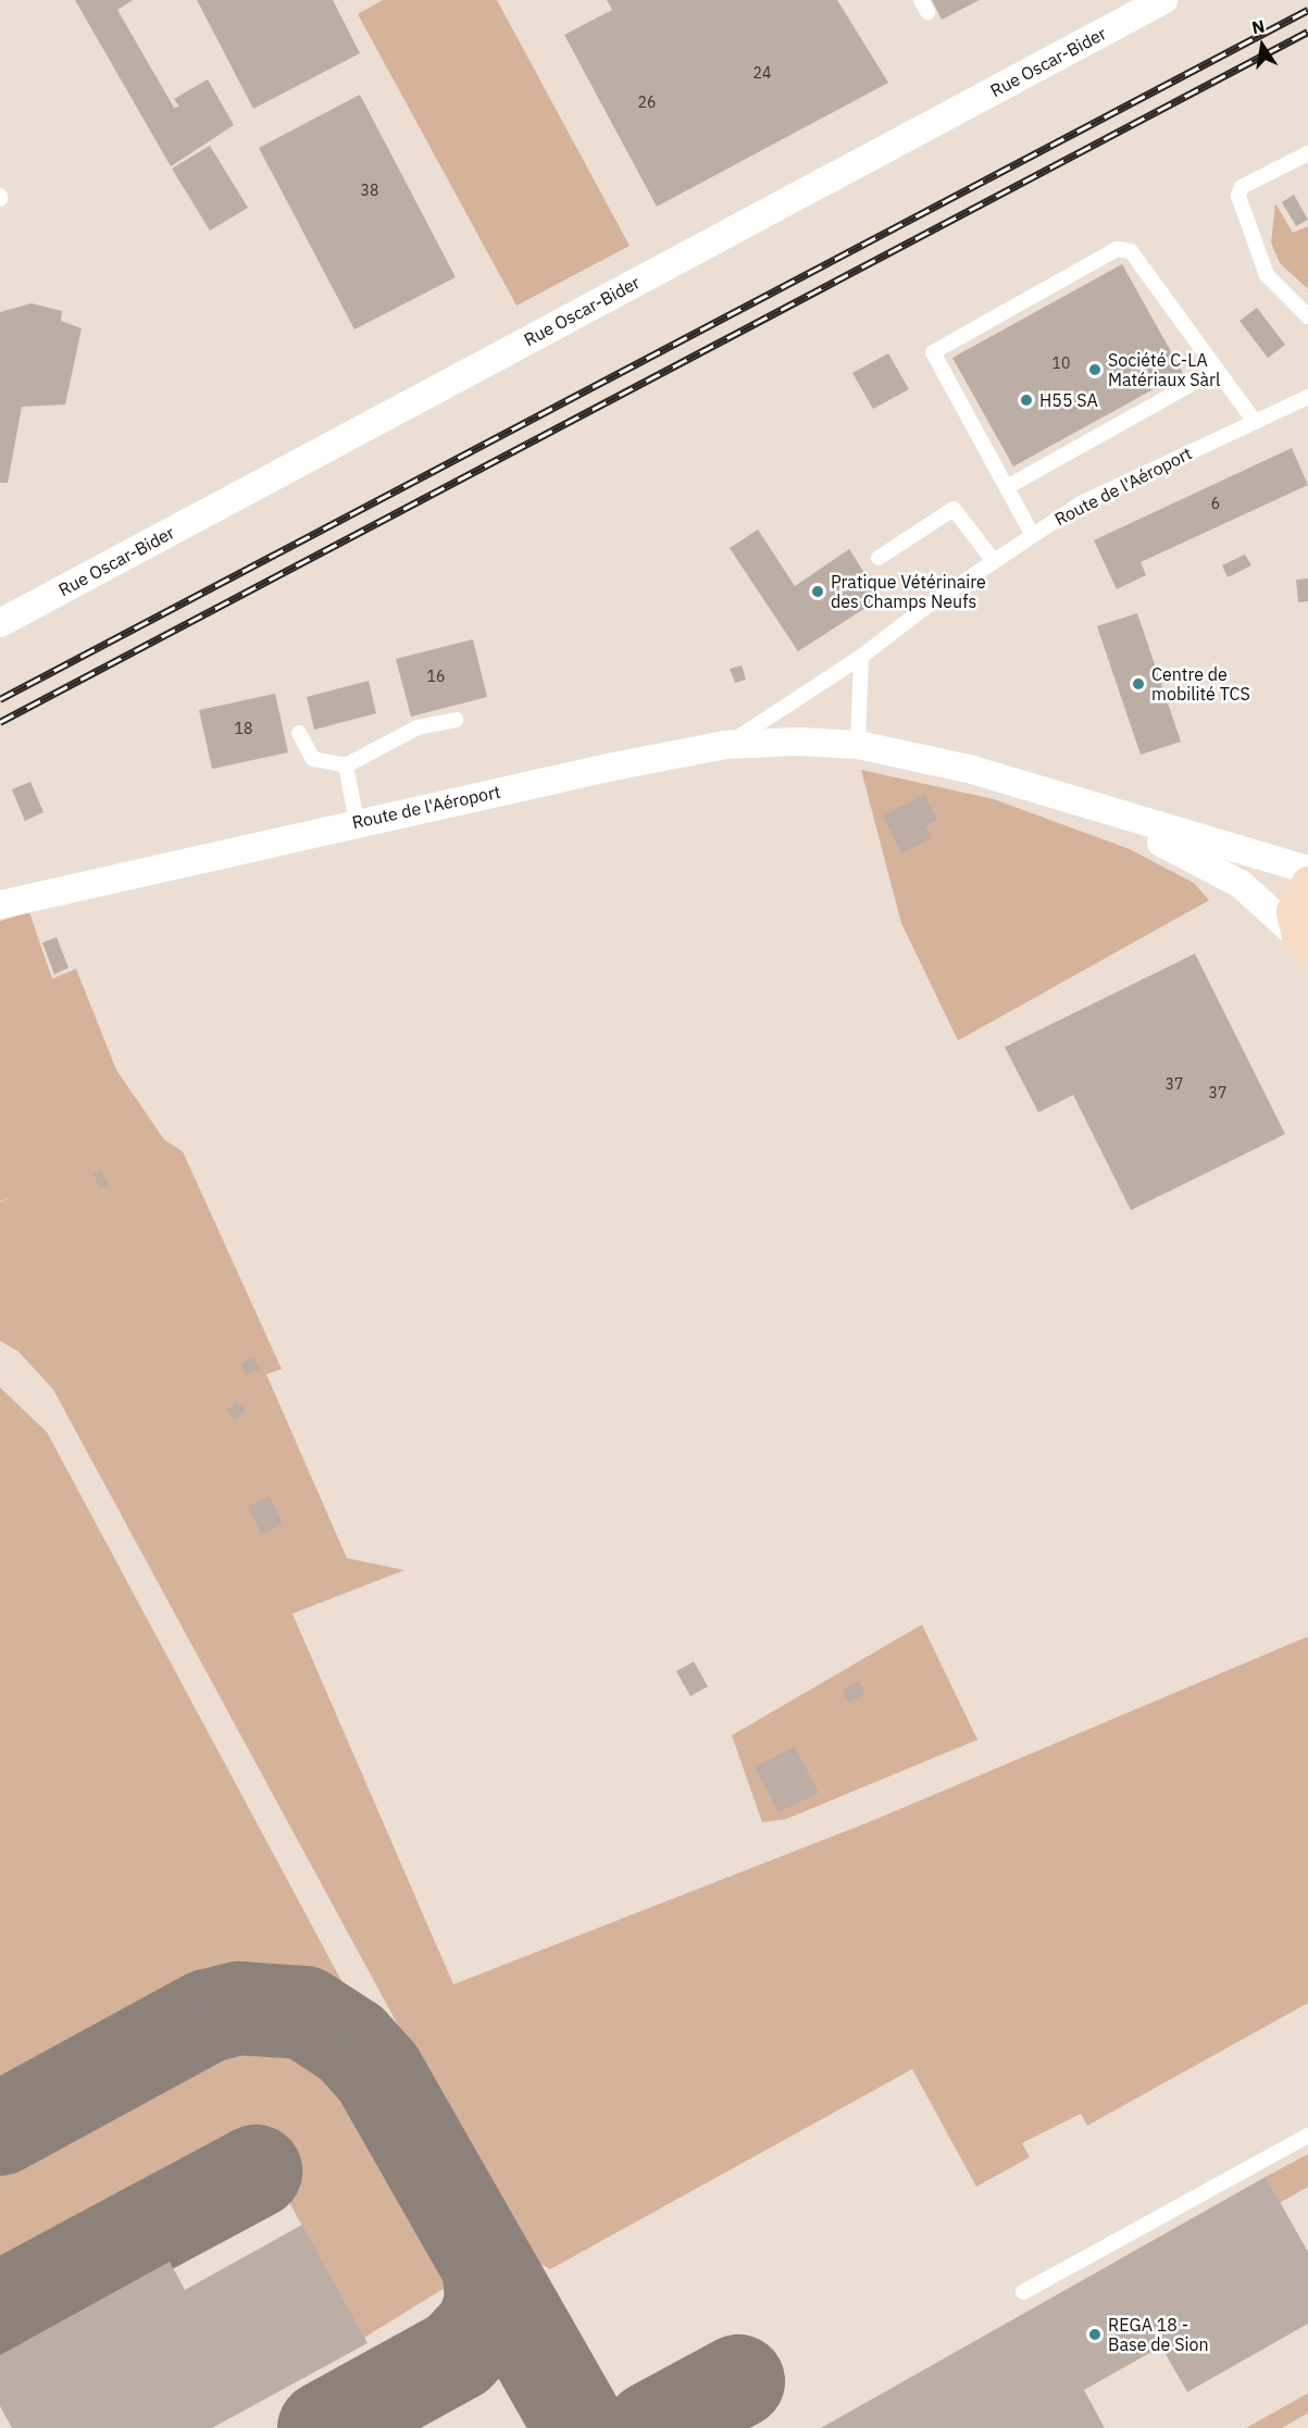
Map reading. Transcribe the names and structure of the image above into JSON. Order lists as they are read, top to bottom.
{
  "streets": {
    "street": ["Rue Oscar-Bider", "Route de l'Aéroport"]
  },
  "places": [
    "Société C-LA Matériaux Sàrl",
    "H55 SA",
    "Pratique Vétérinaire des Champs Neufs",
    "Centre de mobilité TCS",
    "REGA 18 - Base de Sion"
  ],
  "house_numbers": [
    "24",
    "26",
    "38",
    "10",
    "6",
    "16",
    "18",
    "37",
    "37"
  ],
  "north": "top"
}
